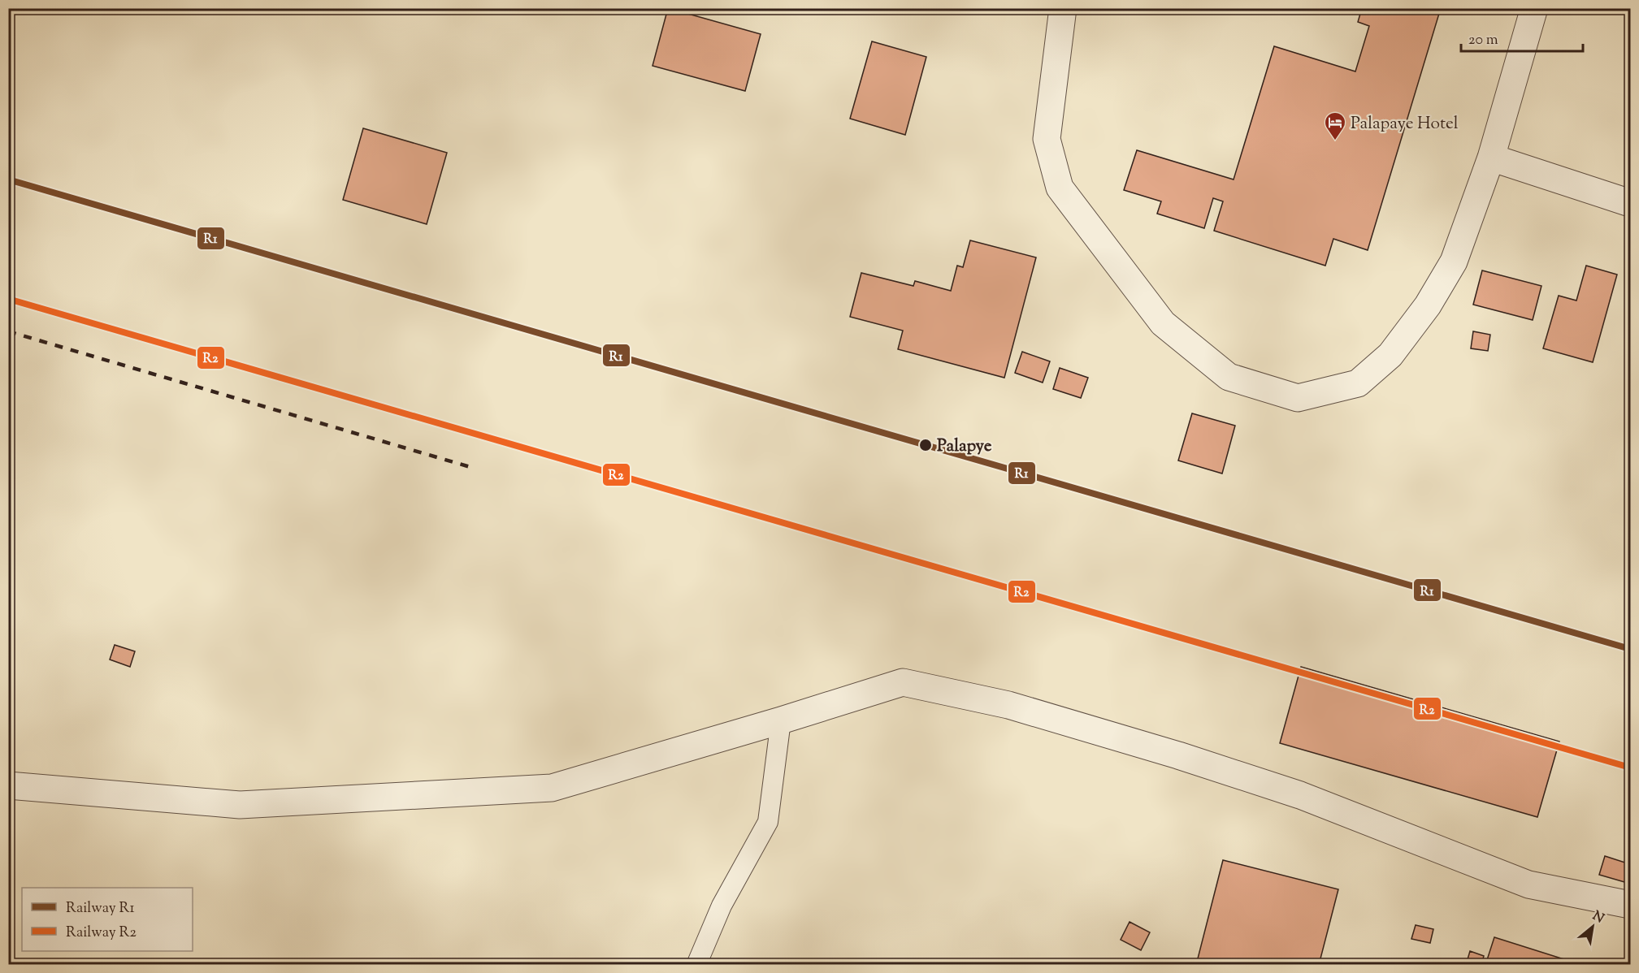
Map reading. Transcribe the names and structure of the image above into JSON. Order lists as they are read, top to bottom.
{
  "places": {
    "hotel": ["Palapaye Hotel"],
    "other": ["Palapye"]
  },
  "lines": ["rail line R1", "rail line R2"],
  "legend": ["Railway R1", "Railway R2"],
  "scale_bar": "20 m",
  "north": "top right"
}
